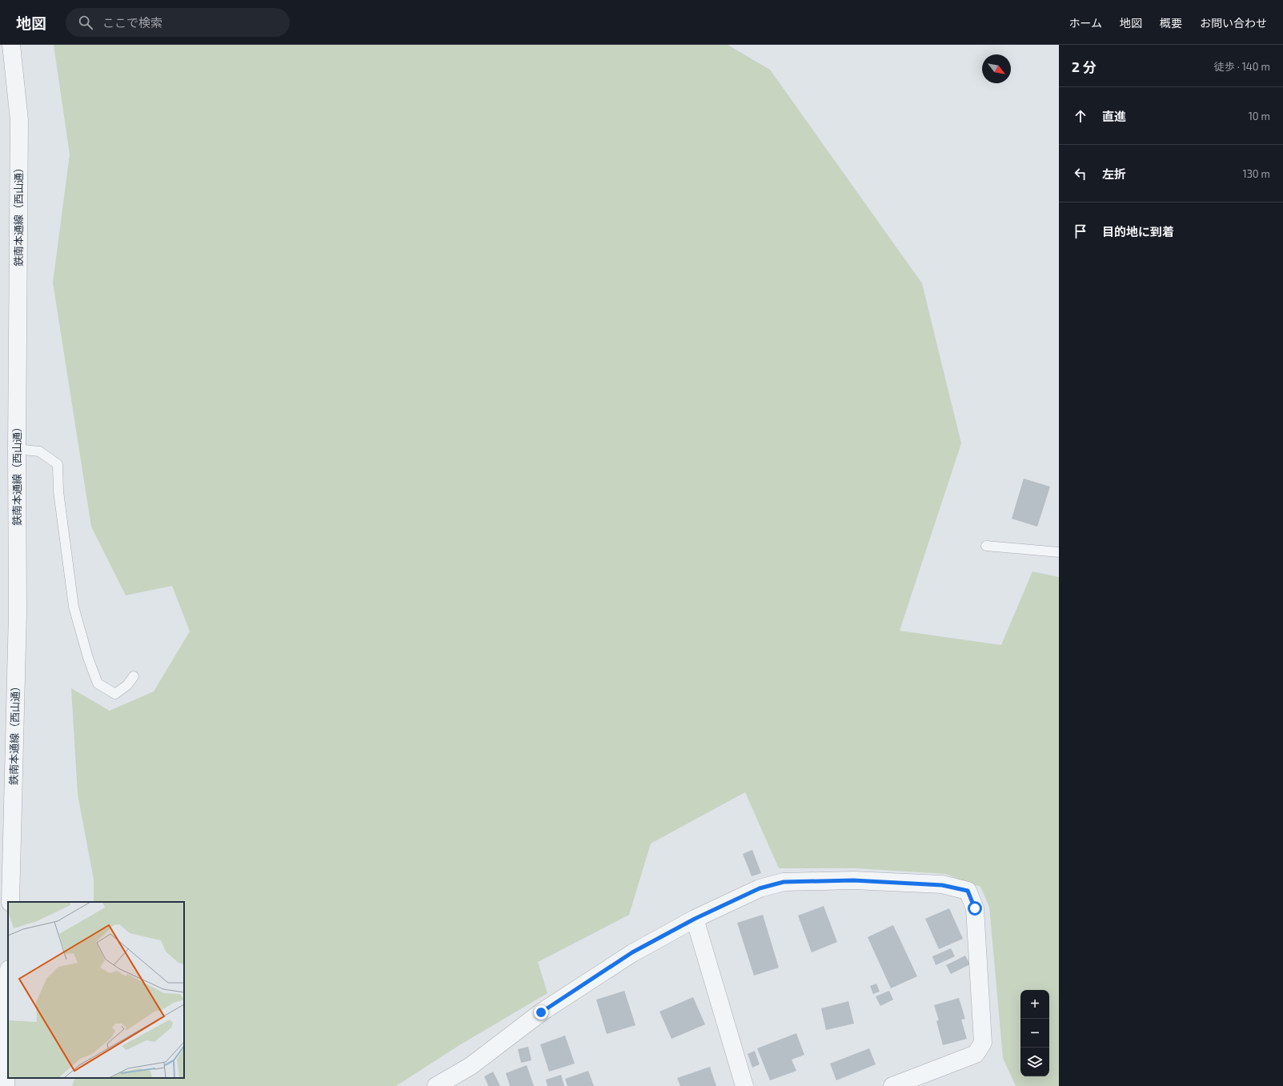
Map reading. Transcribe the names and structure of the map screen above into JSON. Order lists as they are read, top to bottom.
{
  "streets": {
    "street": ["鉄南本通線（西山通）"]
  },
  "north": "bottom right",
  "page": {
    "header": "地図",
    "search": "ここで検索",
    "nav": [
      "ホーム",
      "地図",
      "概要",
      "お問い合わせ"
    ],
    "heading": ["2 分", "徒歩 · 140 m"],
    "list": [
      ["直進", "10 m"],
      ["左折", "130 m"],
      "目的地に到着"
    ],
    "map_buttons": ["+", "−"]
  }
}
